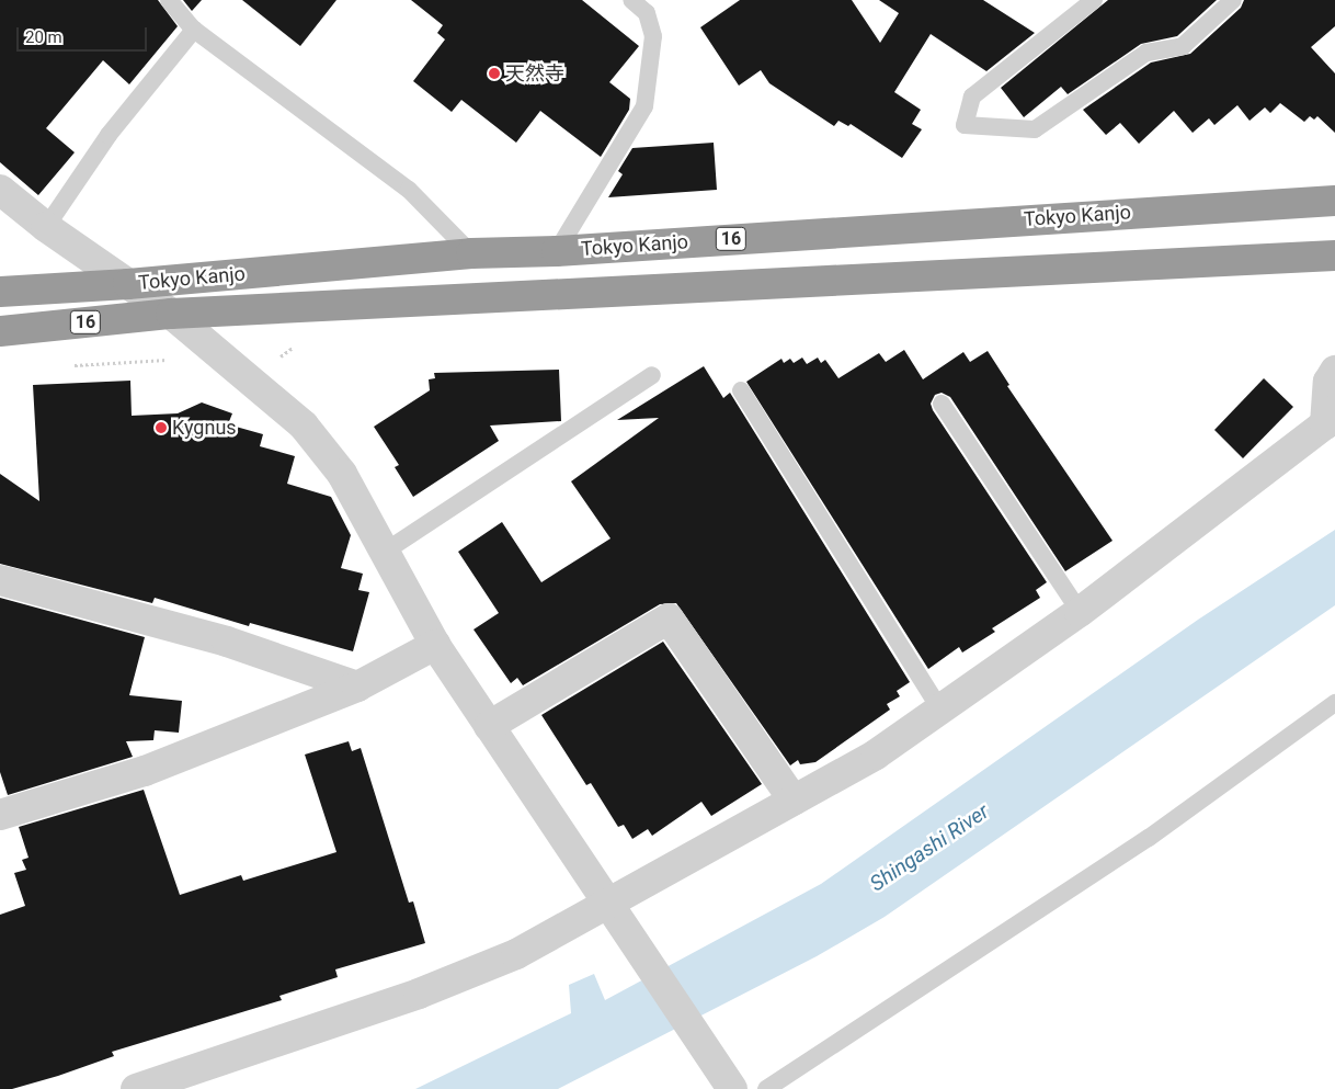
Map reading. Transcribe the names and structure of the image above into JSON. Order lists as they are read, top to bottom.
{
  "streets": {
    "highway": ["Tokyo Kanjo", "16"]
  },
  "water": ["Shingashi River"],
  "places": ["天然寺", "Kygnus"],
  "scale_bar": "20 m"
}
